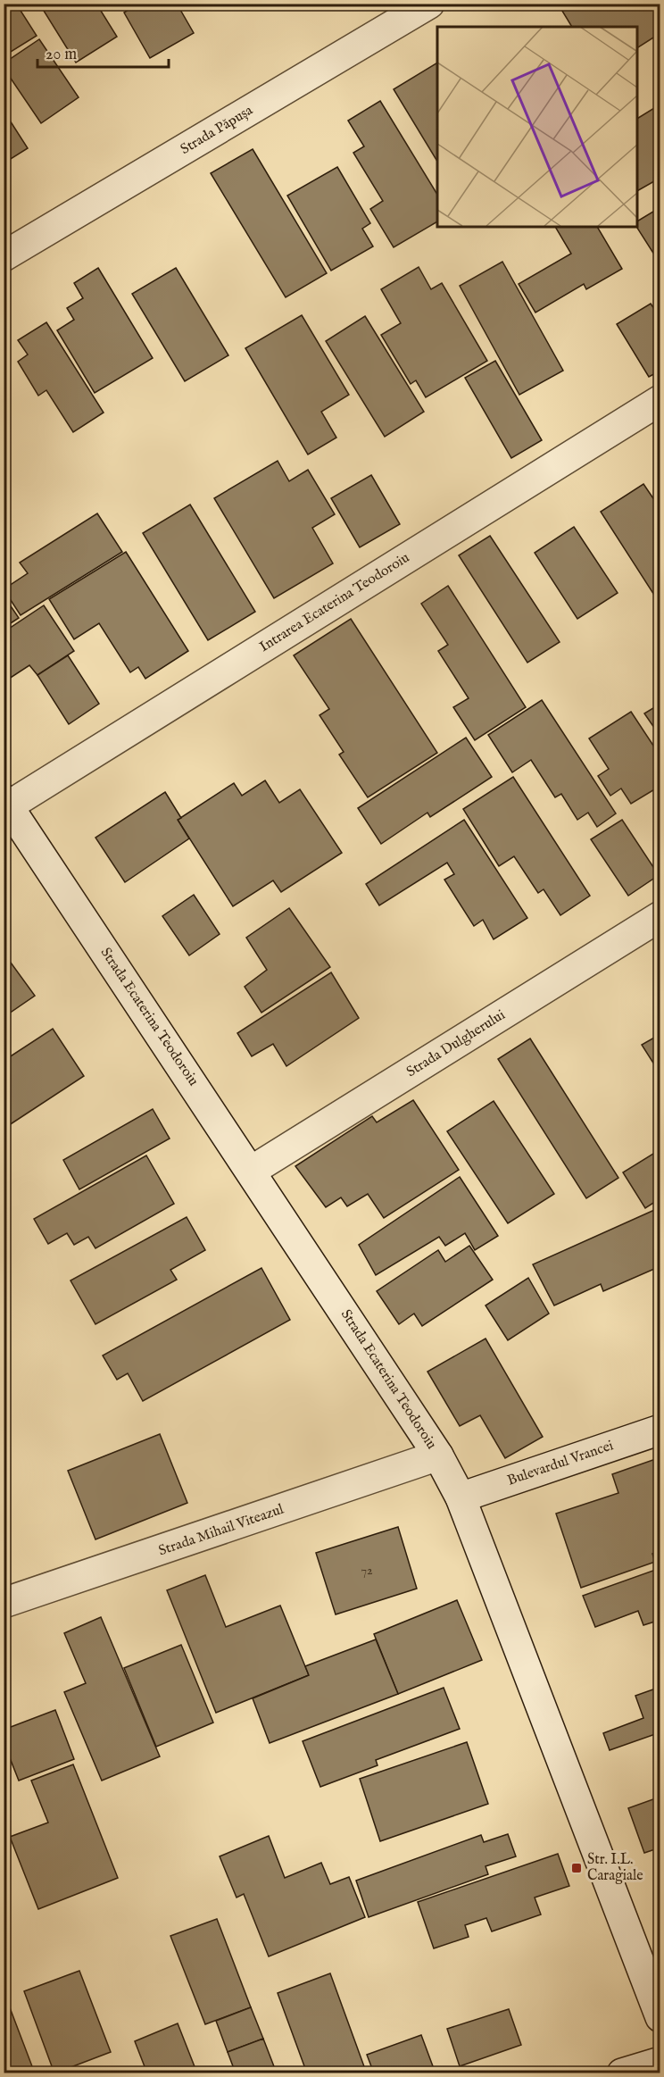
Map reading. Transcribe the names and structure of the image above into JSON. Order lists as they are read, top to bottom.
{
  "streets": {
    "street": [
      "Strada Păpușa",
      "Intrarea Ecaterina Teodoroiu",
      "Strada Ecaterina Teodoroiu",
      "Strada Dulgherului",
      "Bulevardul Vrancei",
      "Strada Mihail Viteazul"
    ]
  },
  "crossings": [
    ["Intrarea Ecaterina Teodoroiu", "Strada Ecaterina Teodoroiu"],
    ["Strada Ecaterina Teodoroiu", "Strada Dulgherului"],
    ["Strada Ecaterina Teodoroiu", "Bulevardul Vrancei"],
    ["Strada Ecaterina Teodoroiu", "Strada Mihail Viteazul"]
  ],
  "places": {
    "transit": ["Str. I.L. Caragiale"]
  },
  "house_numbers": ["72"],
  "scale_bar": "20 m"
}
